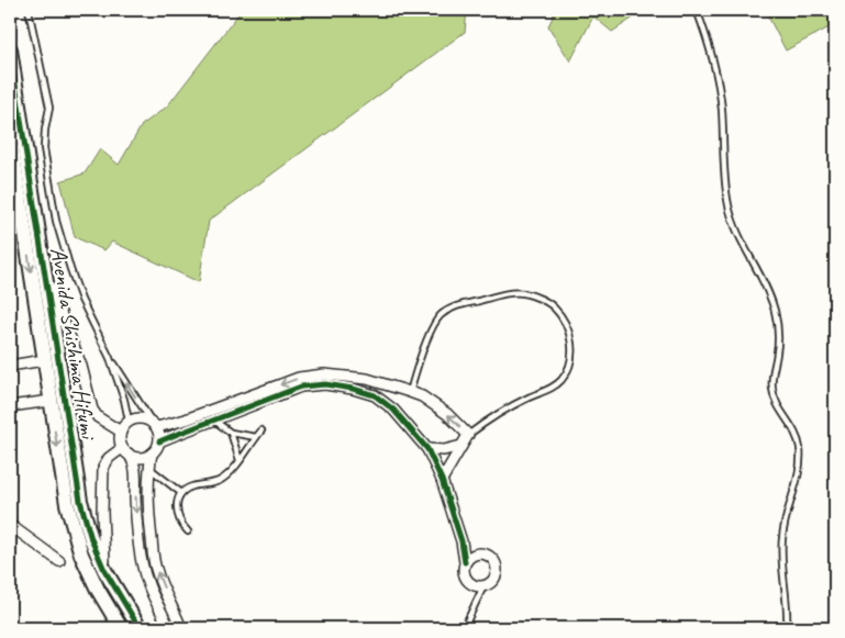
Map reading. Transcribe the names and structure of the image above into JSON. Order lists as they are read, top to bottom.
{
  "streets": {
    "street": ["Avenida Shishima Hifumi"]
  }
}
